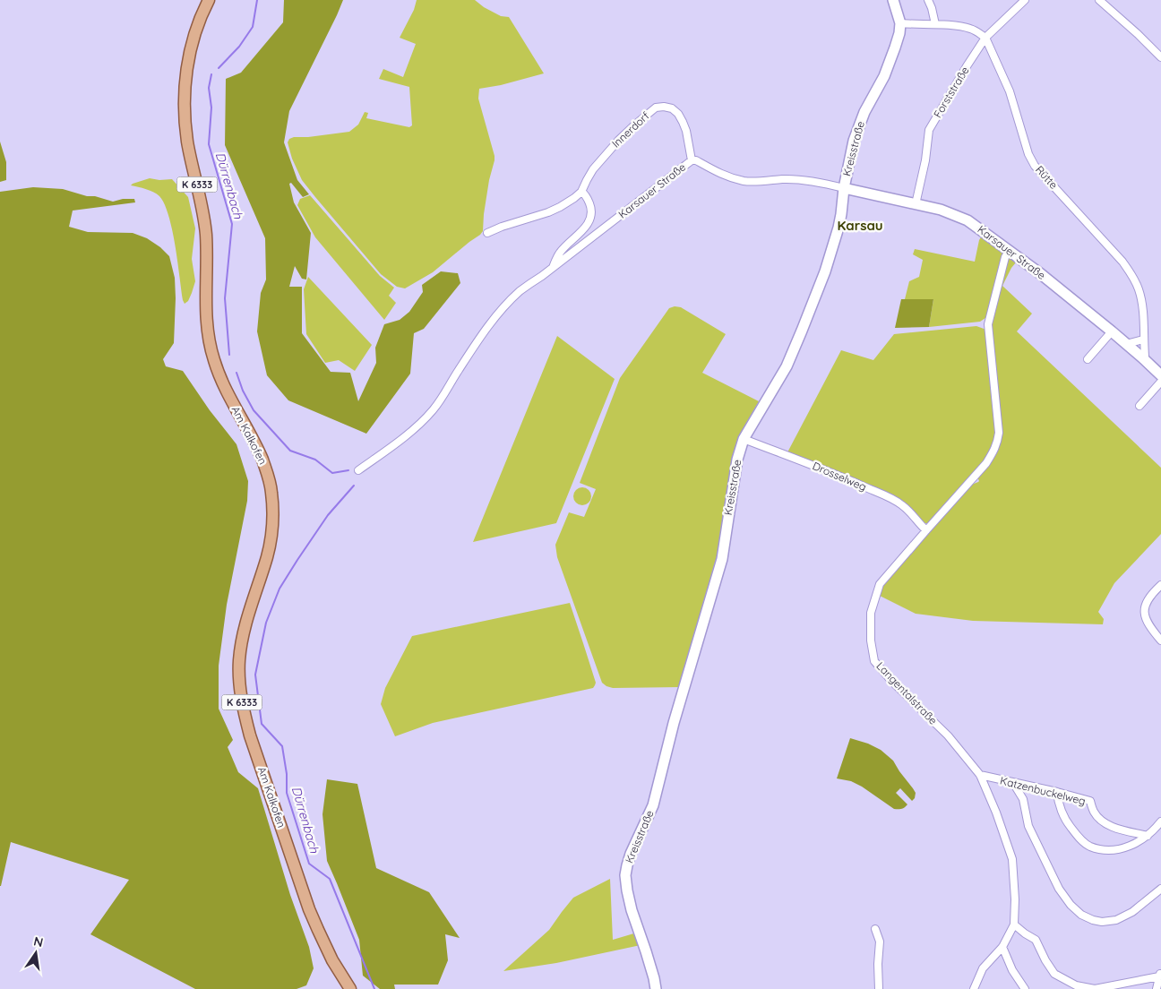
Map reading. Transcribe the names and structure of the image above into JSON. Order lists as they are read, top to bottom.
{
  "streets": {
    "main road": ["K 6333", "Am Kalkofen"],
    "street": [
      "Forststraße",
      "Innerdorf",
      "Kreisstraße",
      "Rütte",
      "Karsauer Straße",
      "Drosselweg",
      "Langentalstraße",
      "Katzenbuckelweg"
    ]
  },
  "crossings": [
    ["Forststraße", "Rütte"],
    ["Forststraße", "Karsauer Straße"],
    ["Innerdorf", "Karsauer Straße"],
    ["Kreisstraße", "Karsauer Straße"],
    ["Kreisstraße", "Drosselweg"],
    ["Rütte", "Karsauer Straße"],
    ["Karsauer Straße", "Langentalstraße"],
    ["Drosselweg", "Langentalstraße"],
    ["Langentalstraße", "Katzenbuckelweg"]
  ],
  "districts": ["Karsau"],
  "water": ["Dürrenbach"],
  "north": "top"
}
